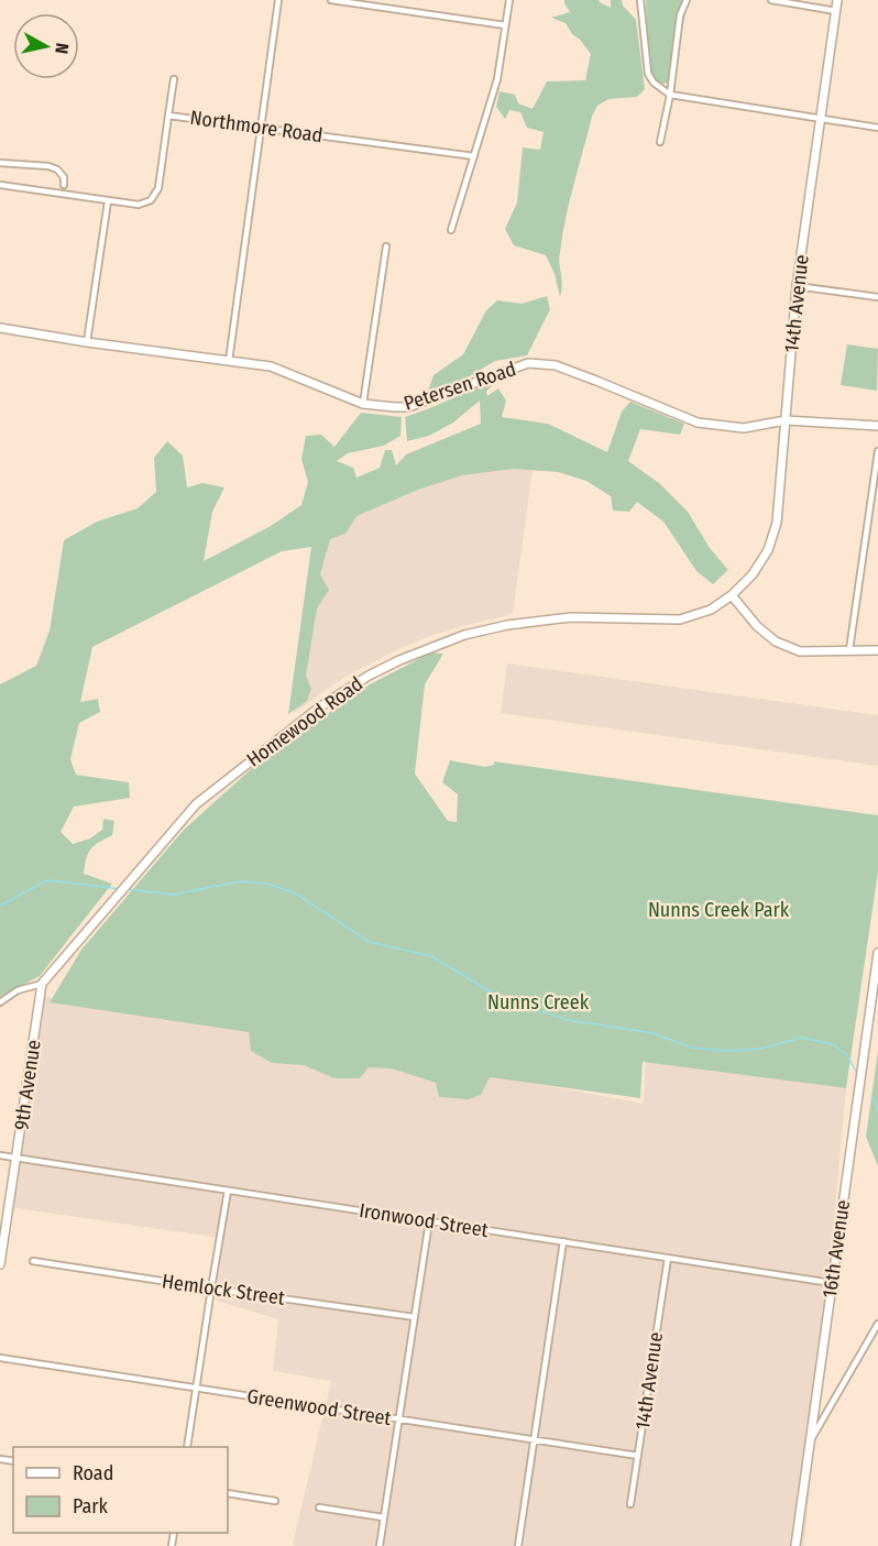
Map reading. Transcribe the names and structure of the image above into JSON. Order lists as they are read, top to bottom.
{
  "streets": {
    "main road": [
      "14th Avenue",
      "Petersen Road",
      "Homewood Road",
      "9th Avenue",
      "16th Avenue"
    ],
    "street": [
      "Northmore Road",
      "Ironwood Street",
      "Hemlock Street",
      "Greenwood Street"
    ]
  },
  "crossings": [
    ["14th Avenue", "Petersen Road"],
    ["14th Avenue", "Homewood Road"],
    ["14th Avenue", "Ironwood Street"],
    ["14th Avenue", "Greenwood Street"],
    ["Homewood Road", "9th Avenue"],
    ["9th Avenue", "Ironwood Street"],
    ["Ironwood Street", "16th Avenue"]
  ],
  "parks": ["Nunns Creek Park", "Nunns Creek"],
  "legend": ["Road", "Park"],
  "north": "right"
}
